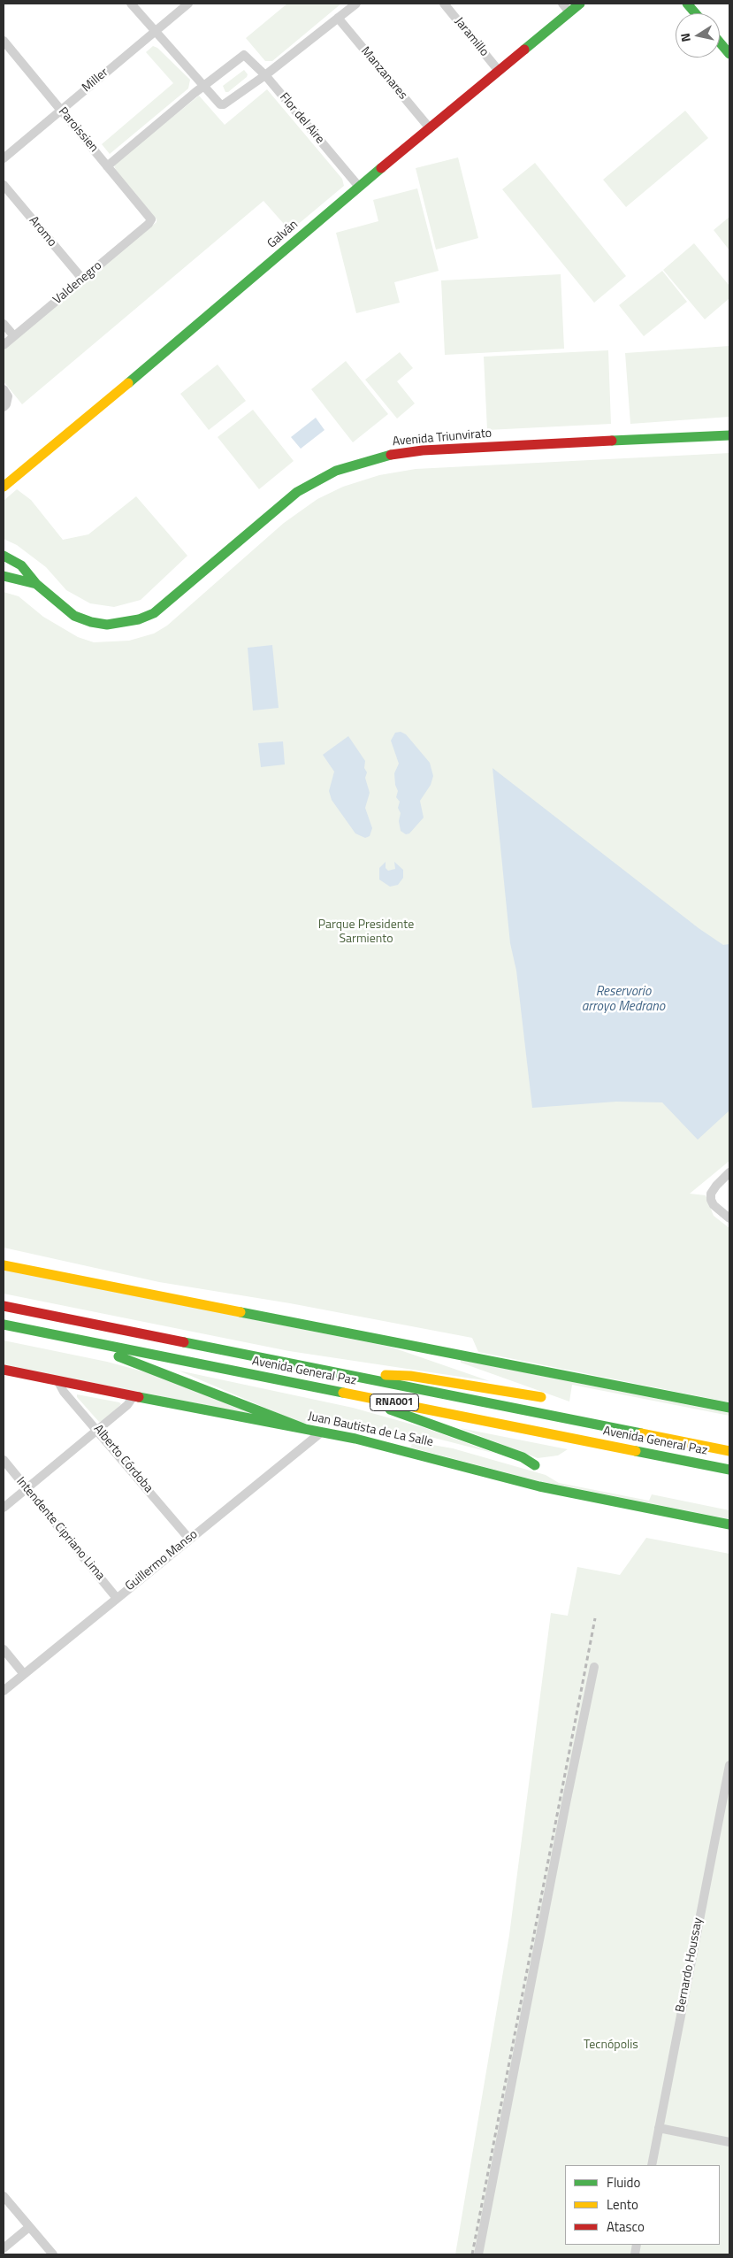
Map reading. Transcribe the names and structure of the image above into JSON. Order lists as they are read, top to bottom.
{
  "streets": {
    "main road": [
      "Galván",
      "Avenida Triunvirato",
      "Avenida General Paz",
      "RNA001",
      "Juan Bautista de La Salle"
    ],
    "street": [
      "Jaramillo",
      "Manzanares",
      "Miller",
      "Flor del Aire",
      "Paroissien",
      "Aromo",
      "Valdenegro",
      "Alberto Córdoba",
      "Intendente Cipriano Lima",
      "Guillermo Manso",
      "Bernardo Houssay"
    ]
  },
  "crossings": [
    ["Jaramillo", "Galván"],
    ["Manzanares", "Galván"],
    ["Miller", "Paroissien"],
    ["Flor del Aire", "Galván"],
    ["Paroissien", "Valdenegro"],
    ["Aromo", "Valdenegro"],
    ["Juan Bautista de La Salle", "Alberto Córdoba"],
    ["Juan Bautista de La Salle", "Guillermo Manso"],
    ["Alberto Córdoba", "Guillermo Manso"],
    ["Intendente Cipriano Lima", "Guillermo Manso"]
  ],
  "water": ["Reservorio arroyo Medrano"],
  "parks": ["Parque Presidente Sarmiento", "Tecnópolis"],
  "legend": ["Fluido", "Lento", "Atasco"],
  "north": "left"
}
